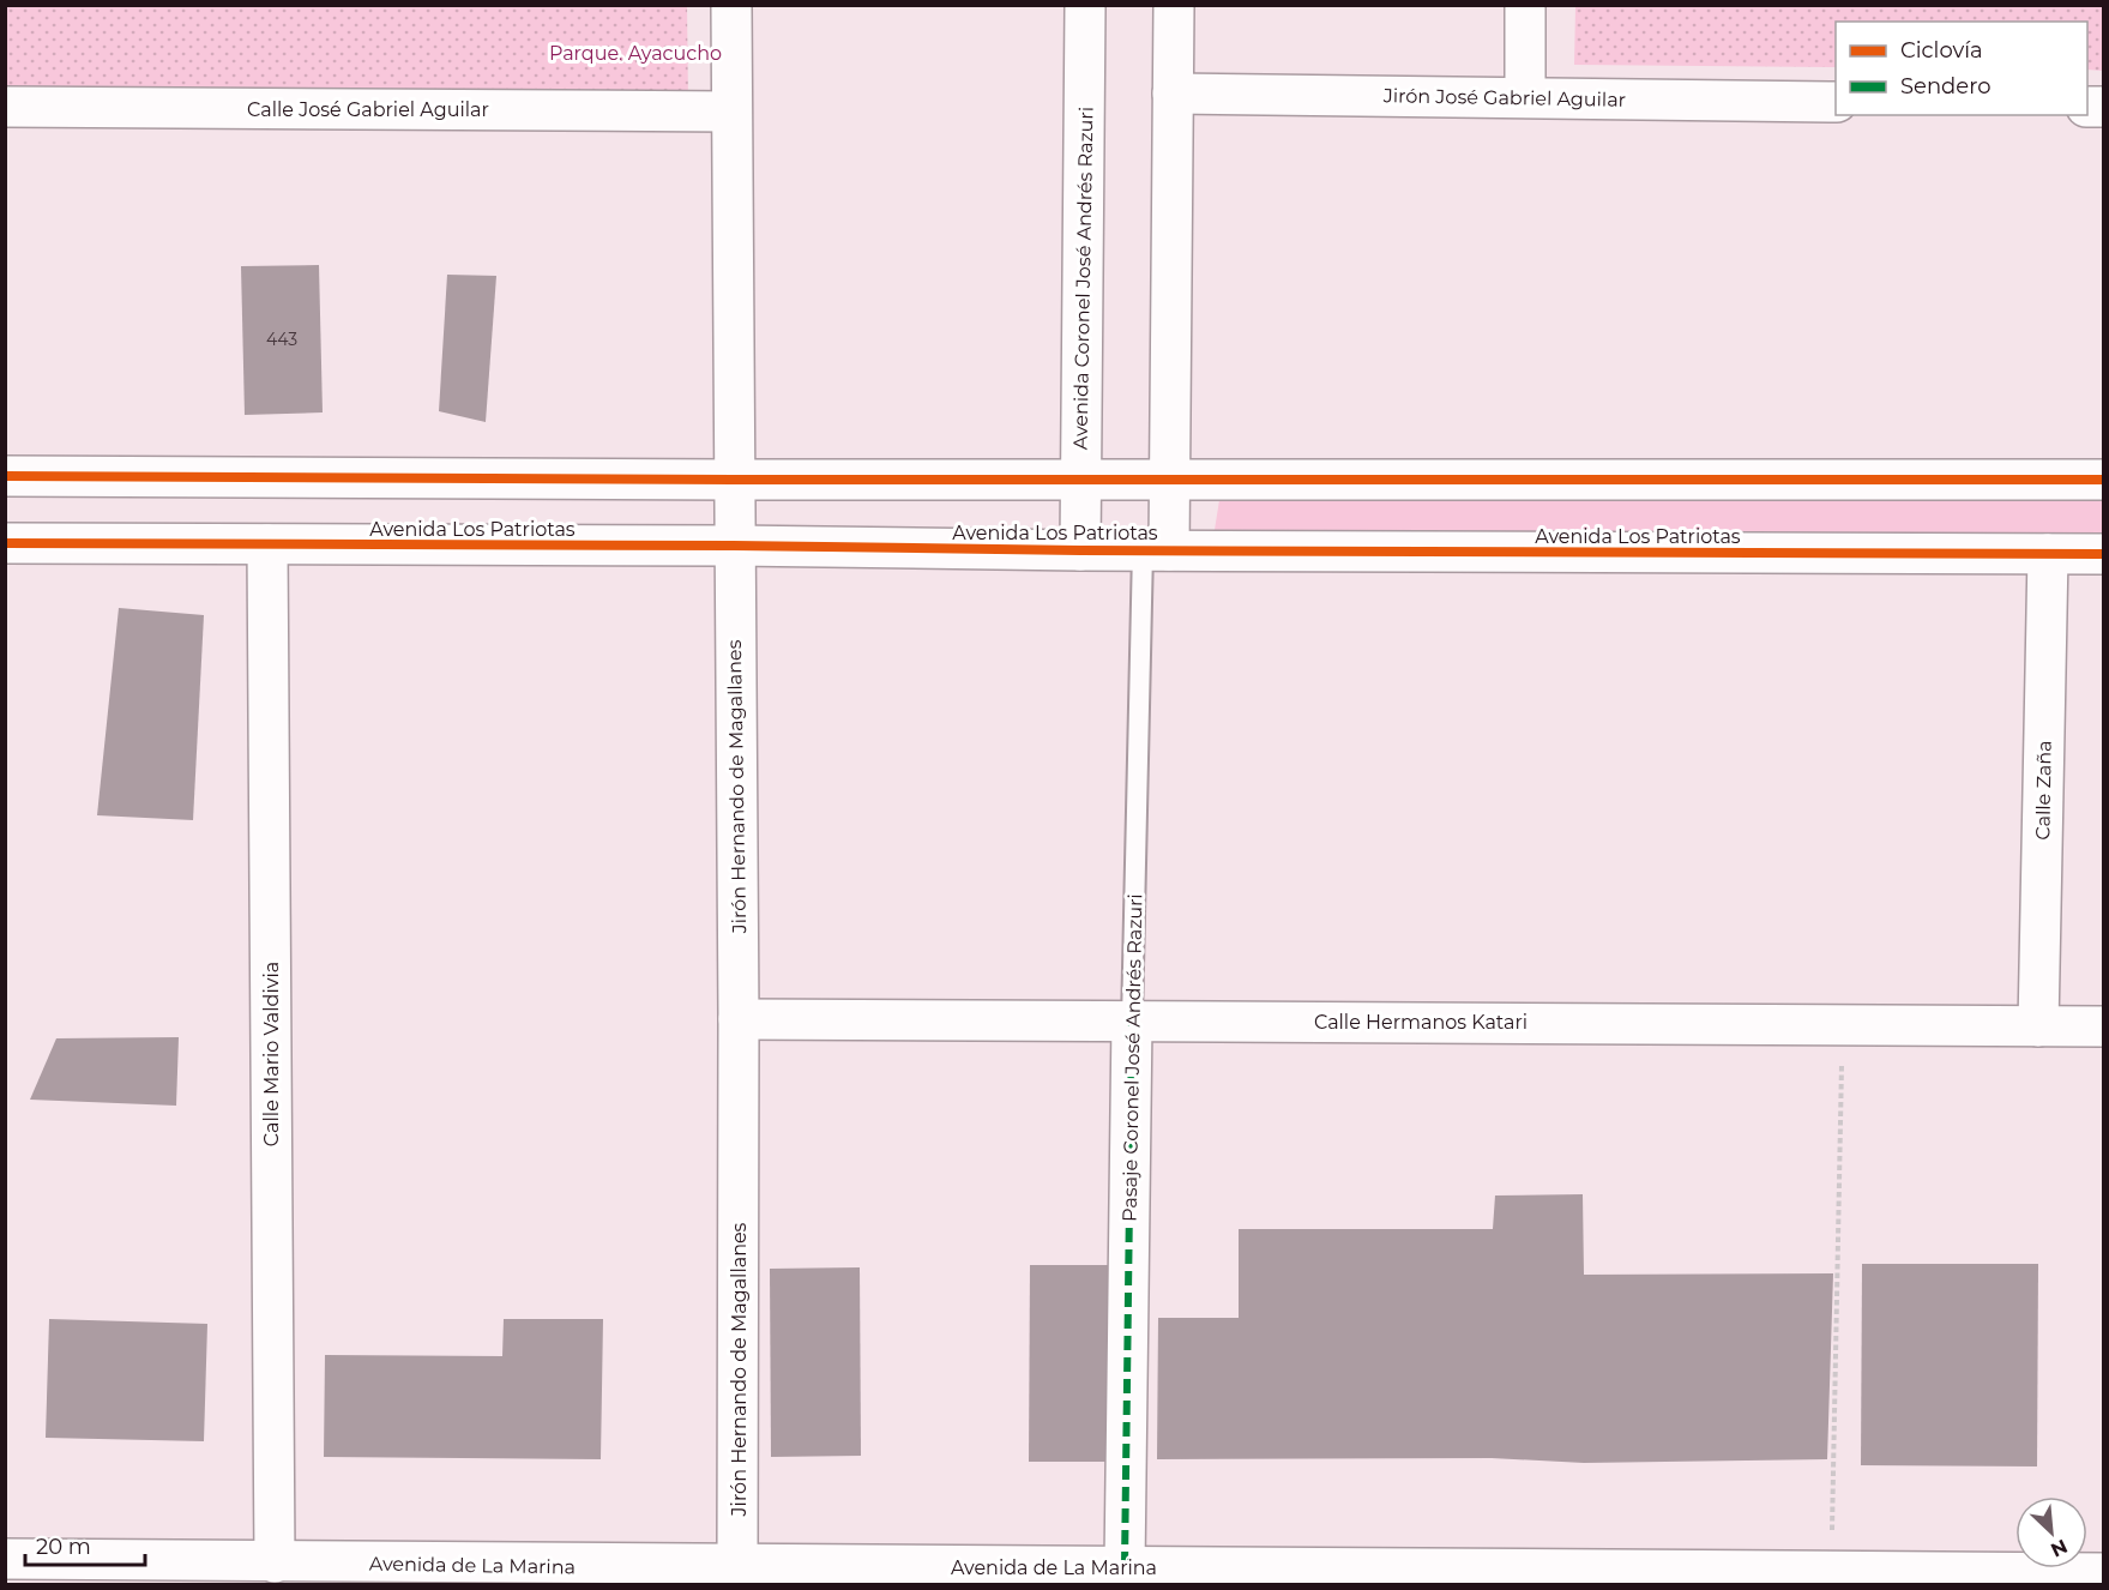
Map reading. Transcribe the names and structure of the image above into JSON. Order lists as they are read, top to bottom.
{
  "streets": {
    "street": [
      "Jirón José Gabriel Aguilar",
      "Calle José Gabriel Aguilar",
      "Avenida Coronel José Andrés Razuri",
      "Avenida Los Patriotas",
      "Jirón Hernando de Magallanes",
      "Calle Zaña",
      "Calle Hermanos Katari",
      "Calle Mario Valdivia",
      "Pasaje Coronel José Andrés Razuri",
      "Avenida de La Marina"
    ]
  },
  "crossings": [
    ["Calle José Gabriel Aguilar", "Jirón Hernando de Magallanes"],
    ["Avenida Coronel José Andrés Razuri", "Avenida Los Patriotas"],
    ["Avenida Los Patriotas", "Jirón Hernando de Magallanes"],
    ["Avenida Los Patriotas", "Calle Zaña"],
    ["Avenida Los Patriotas", "Calle Mario Valdivia"],
    ["Avenida Los Patriotas", "Pasaje Coronel José Andrés Razuri"],
    ["Jirón Hernando de Magallanes", "Calle Hermanos Katari"],
    ["Jirón Hernando de Magallanes", "Avenida de La Marina"],
    ["Calle Zaña", "Calle Hermanos Katari"],
    ["Calle Hermanos Katari", "Pasaje Coronel José Andrés Razuri"],
    ["Calle Mario Valdivia", "Avenida de La Marina"],
    ["Pasaje Coronel José Andrés Razuri", "Avenida de La Marina"]
  ],
  "parks": ["Parque. Ayacucho"],
  "house_numbers": ["443"],
  "legend": ["Ciclovía", "Sendero"],
  "scale_bar": "20 m",
  "north": "bottom right"
}
